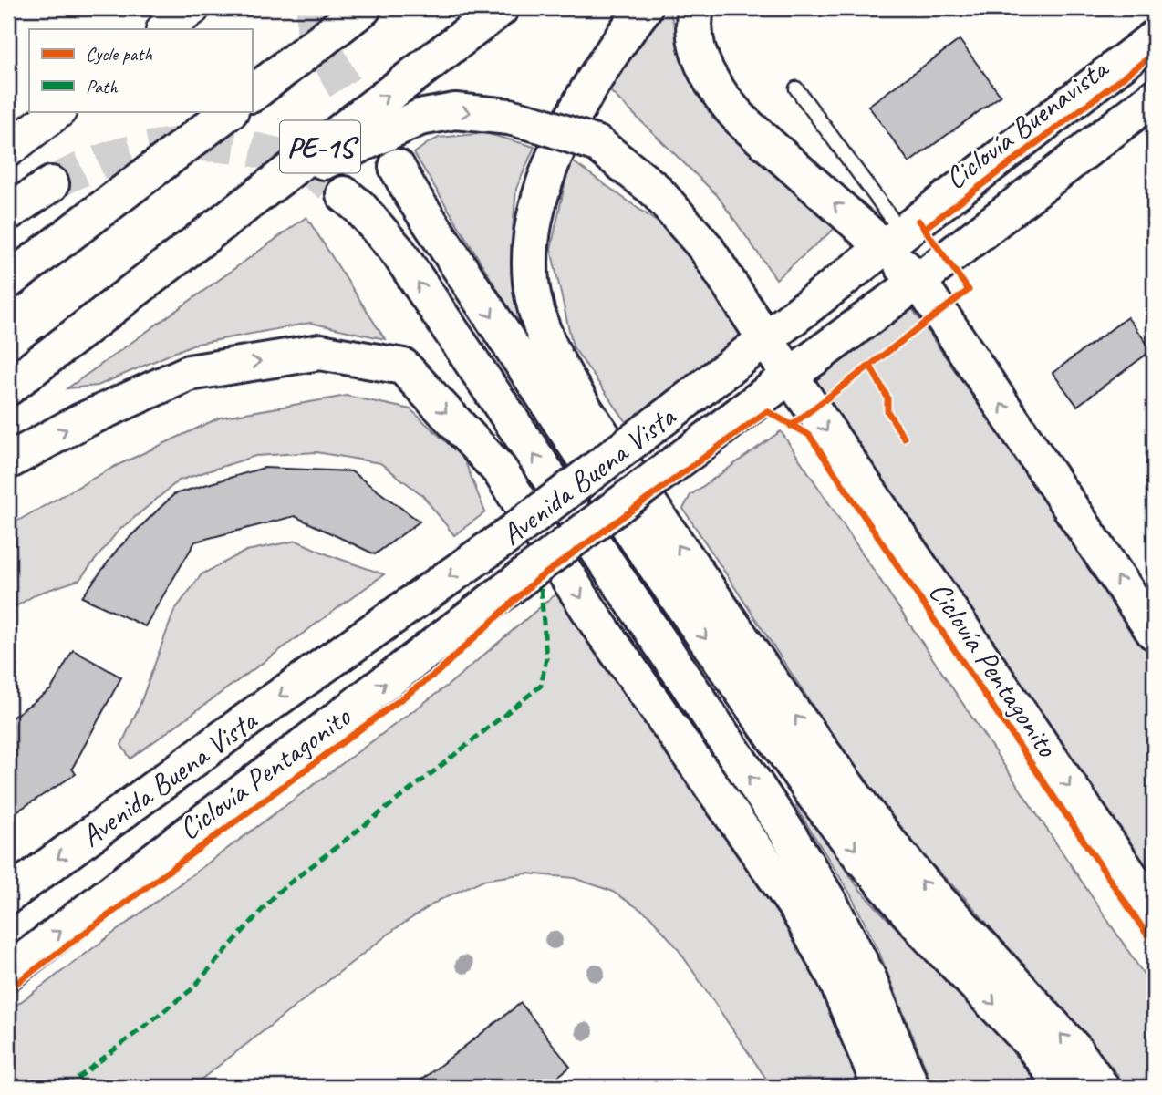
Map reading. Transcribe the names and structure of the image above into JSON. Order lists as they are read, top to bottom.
{
  "streets": {
    "main road": ["PE-1S", "Avenida Buena Vista"],
    "cycle path": ["Ciclovía Buenavista", "Ciclovía Pentagonito"]
  },
  "legend": ["Cycle path", "Path"]
}
